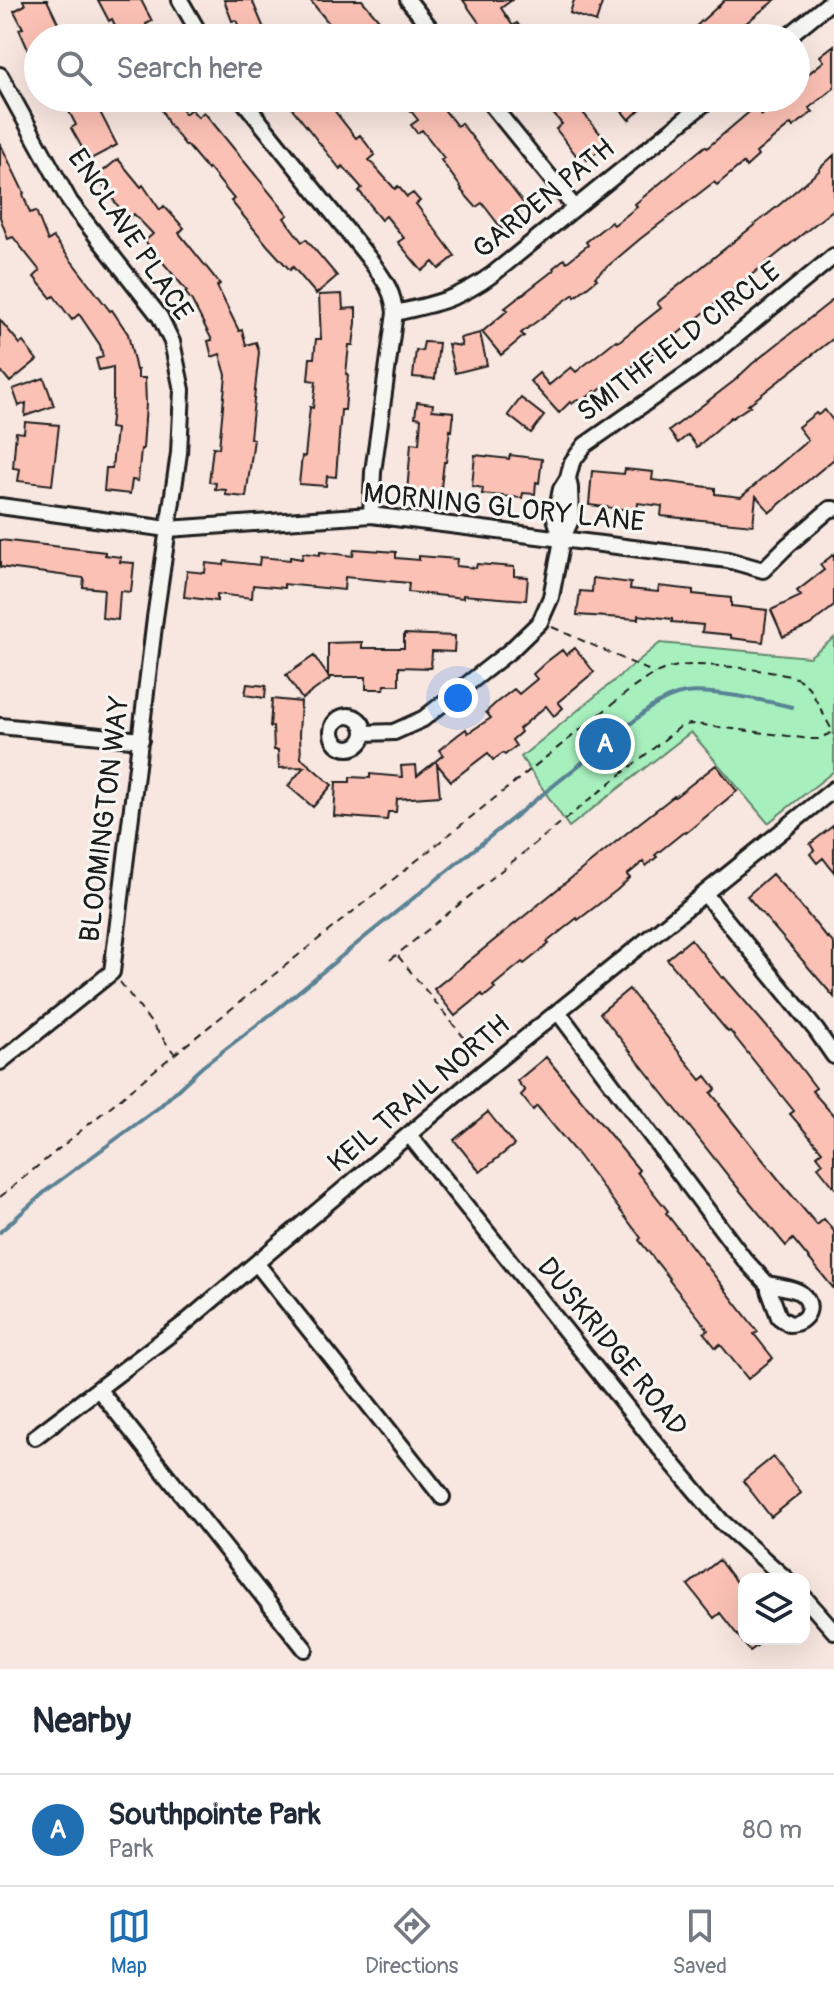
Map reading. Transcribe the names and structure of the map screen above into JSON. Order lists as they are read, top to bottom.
{
  "streets": {
    "street": [
      "GARDEN PATH",
      "ENCLAVE PLACE",
      "SMITHFIELD CIRCLE",
      "MORNING GLORY LANE",
      "BLOOMINGTON WAY",
      "KEIL TRAIL NORTH",
      "DUSKRIDGE ROAD"
    ]
  },
  "crossings": [
    ["ENCLAVE PLACE", "MORNING GLORY LANE"],
    ["ENCLAVE PLACE", "BLOOMINGTON WAY"],
    ["SMITHFIELD CIRCLE", "MORNING GLORY LANE"],
    ["MORNING GLORY LANE", "BLOOMINGTON WAY"],
    ["KEIL TRAIL NORTH", "DUSKRIDGE ROAD"]
  ],
  "page": {
    "search": "Search here",
    "pins": "A",
    "heading": "Nearby",
    "list": [
      {
        "mark": "A",
        "name": "Southpointe Park",
        "note": "Park",
        "value": "80 m"
      }
    ],
    "nav": ["Map", "Directions", "Saved"]
  }
}
